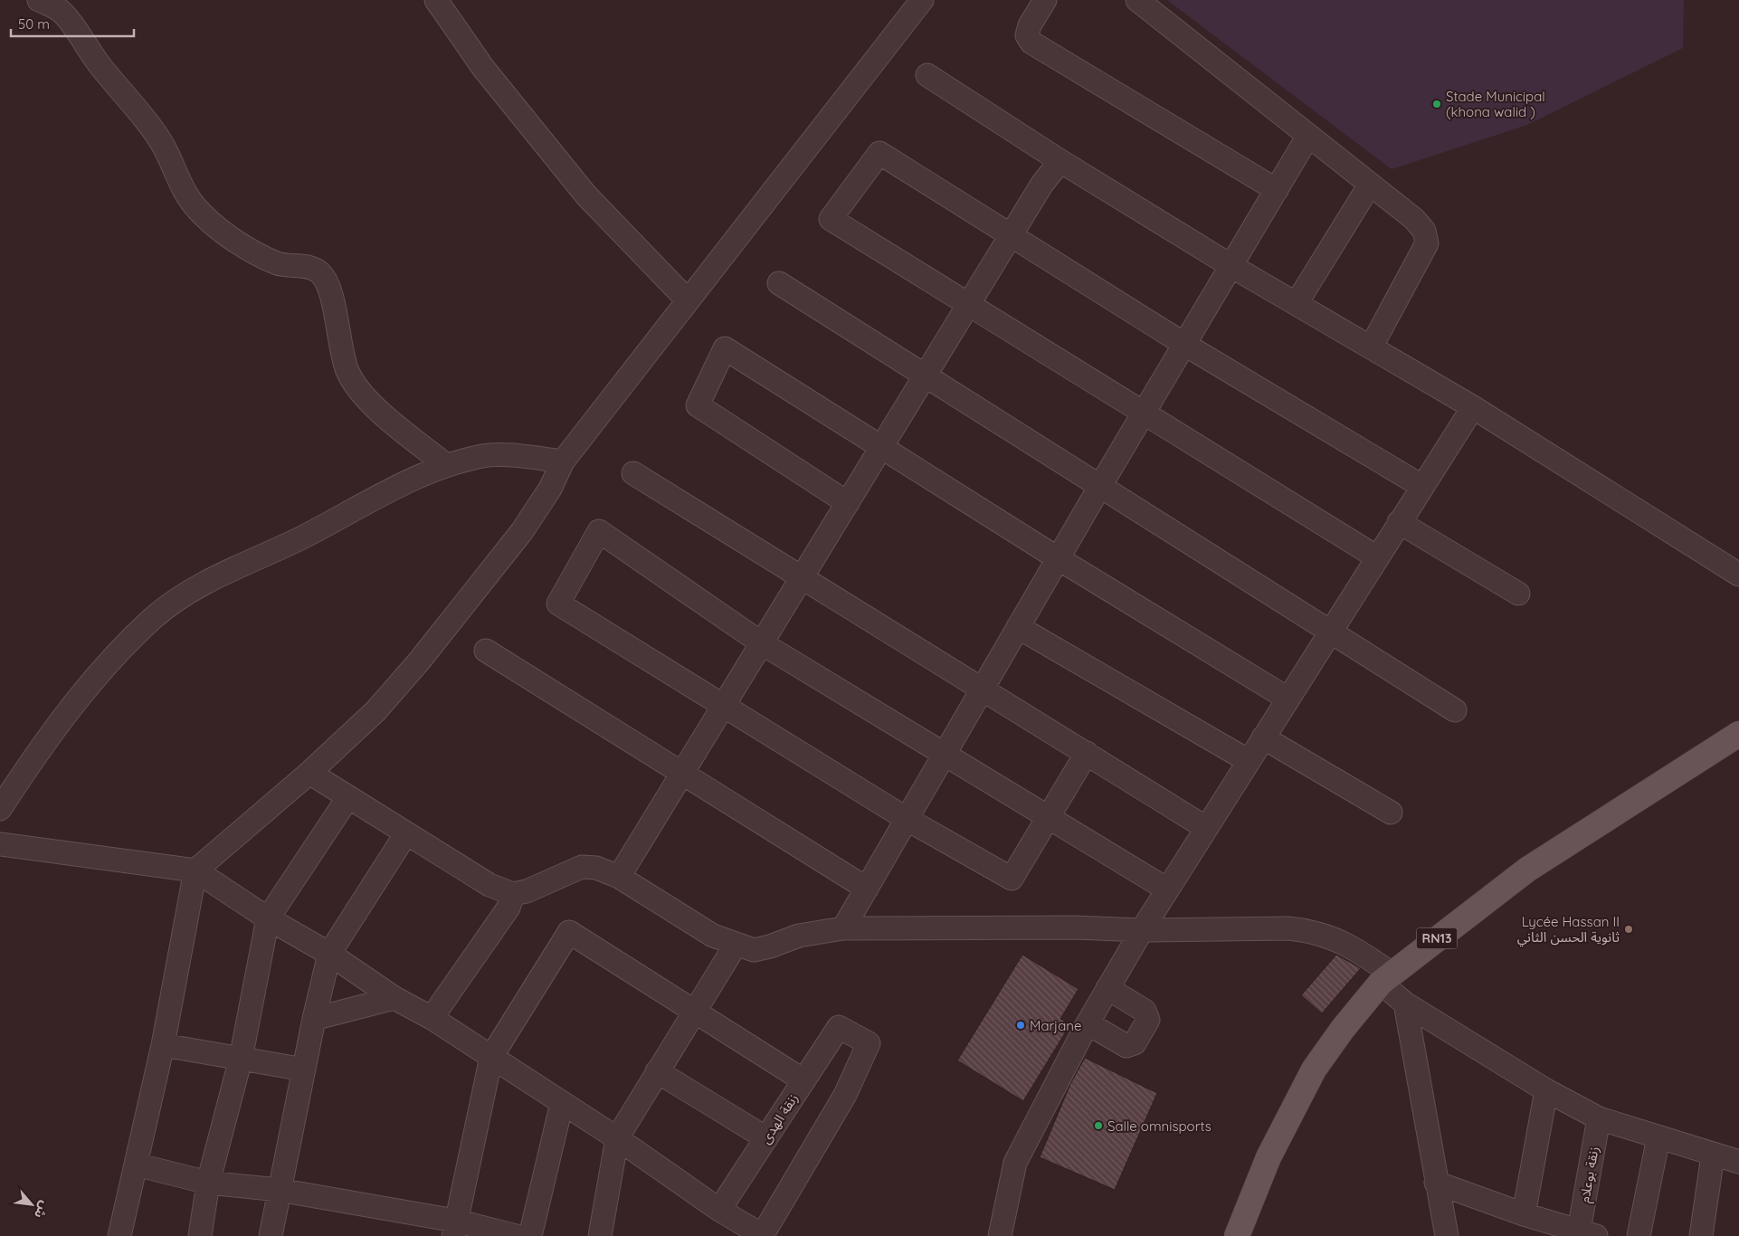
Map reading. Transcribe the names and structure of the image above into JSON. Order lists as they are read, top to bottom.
{
  "streets": {
    "main road": ["RN13"],
    "street": ["زنقة الهدى", "زنقة بوعلام"]
  },
  "places": [
    "Stade Municipal (khona walid )",
    "Lycée Hassan II ثانوية الحسن الثاني",
    "Marjane",
    "Salle omnisports"
  ],
  "scale_bar": "50 m",
  "north": "bottom right"
}
